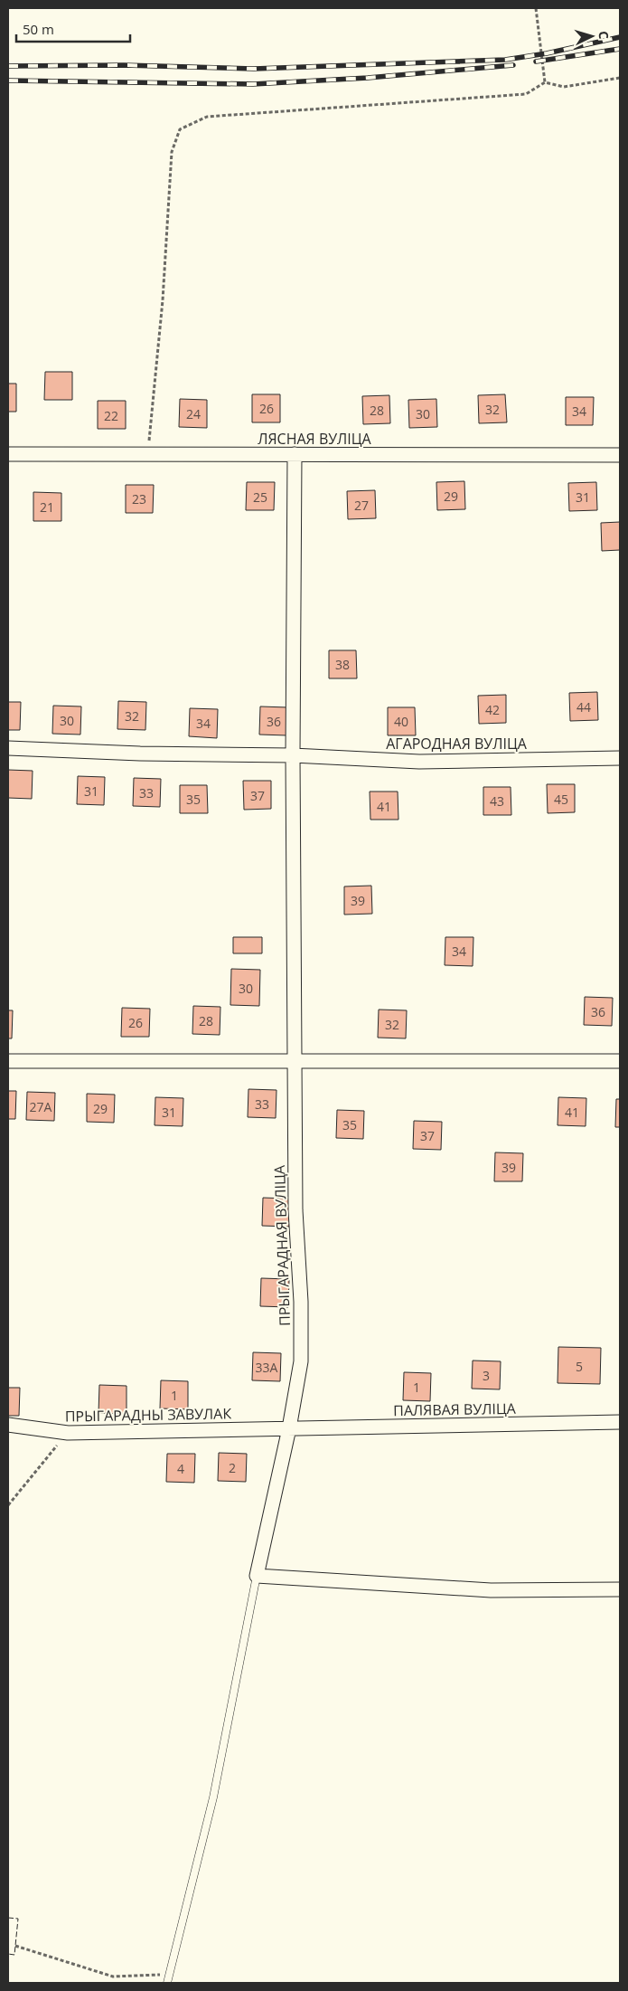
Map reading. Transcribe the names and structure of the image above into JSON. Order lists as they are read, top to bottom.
{
  "streets": {
    "street": [
      "ЛЯСНАЯ ВУЛІЦА",
      "АГАРОДНАЯ ВУЛІЦА",
      "ПРЫГАРАДНАЯ ВУЛІЦА",
      "ПАЛЯВАЯ ВУЛІЦА",
      "ПРЫГАРАДНЫ ЗАВУЛАК"
    ]
  },
  "crossings": [
    ["ПРЫГАРАДНАЯ ВУЛІЦА", "ПАЛЯВАЯ ВУЛІЦА"],
    ["ПРЫГАРАДНАЯ ВУЛІЦА", "ПРЫГАРАДНЫ ЗАВУЛАК"],
    ["ПАЛЯВАЯ ВУЛІЦА", "ПРЫГАРАДНЫ ЗАВУЛАК"]
  ],
  "house_numbers": [
    "26",
    "32",
    "28",
    "34",
    "24",
    "30",
    "22",
    "29",
    "25",
    "31",
    "23",
    "27",
    "21",
    "38",
    "44",
    "42",
    "32",
    "30",
    "36",
    "40",
    "34",
    "31",
    "33",
    "37",
    "35",
    "45",
    "43",
    "41",
    "39",
    "34",
    "30",
    "36",
    "28",
    "26",
    "32",
    "33",
    "27А",
    "29",
    "31",
    "41",
    "35",
    "37",
    "39",
    "5",
    "33А",
    "3",
    "1",
    "1",
    "2",
    "4"
  ],
  "scale_bar": "50 m",
  "north": "right"
}
